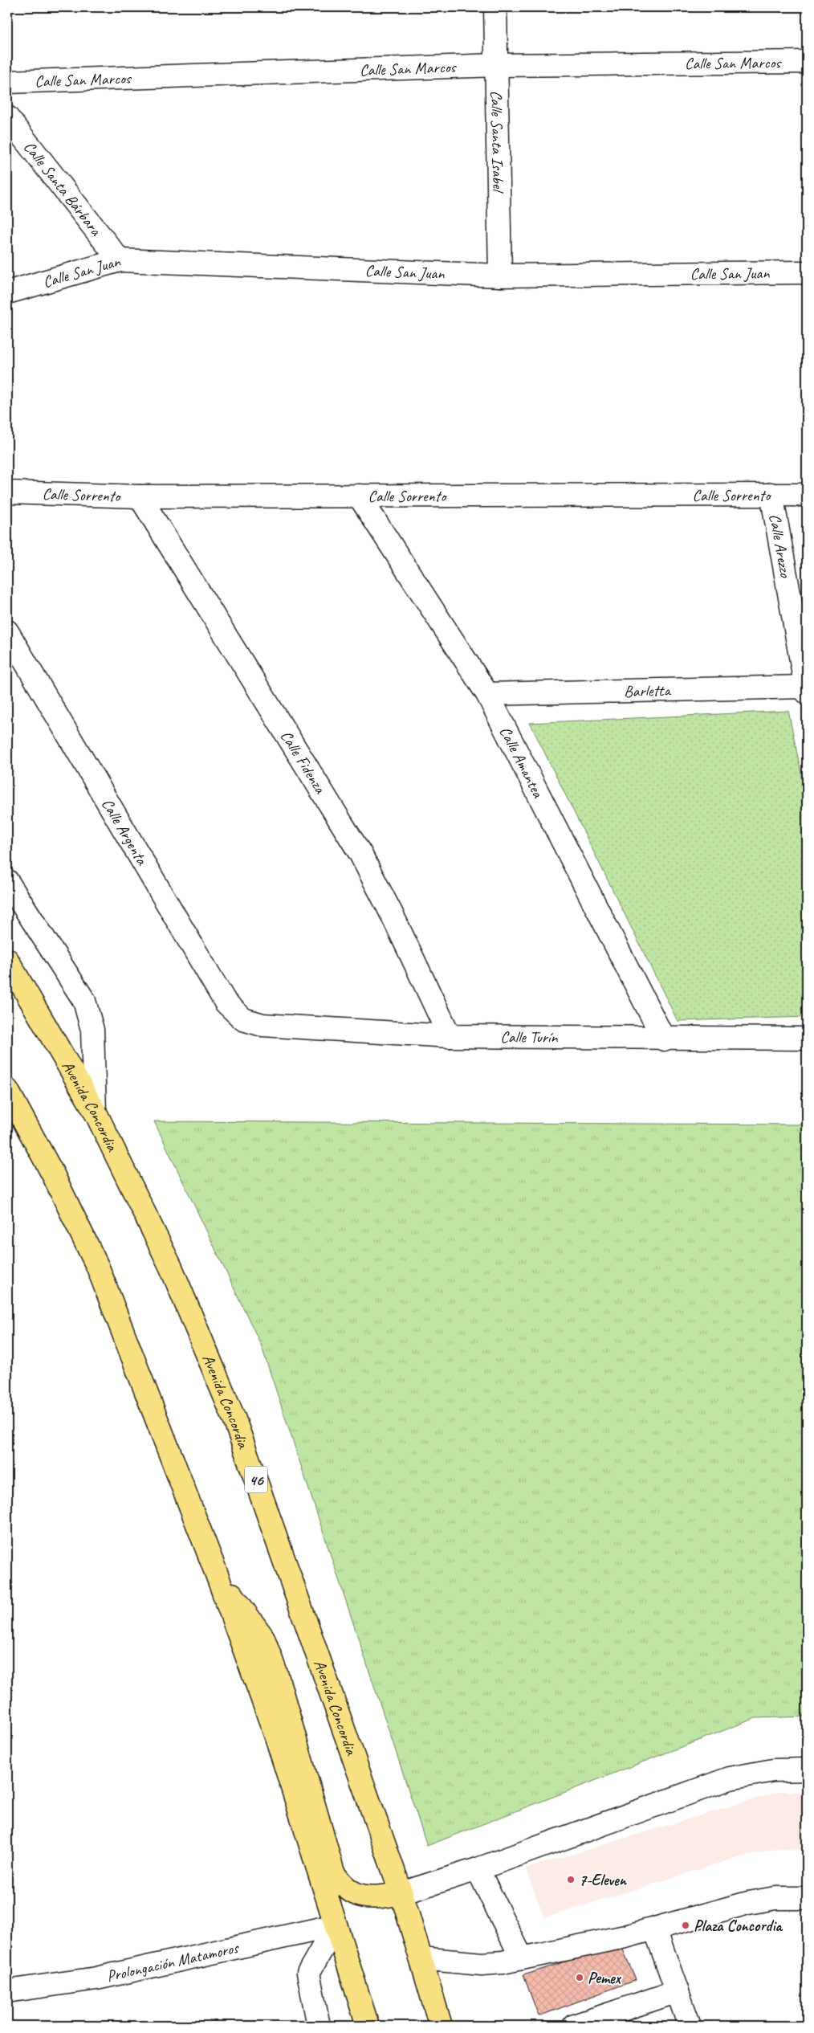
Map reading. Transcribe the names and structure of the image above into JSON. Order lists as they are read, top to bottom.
{
  "streets": {
    "main road": ["Avenida Concordia", "46"],
    "street": [
      "Calle San Marcos",
      "Calle Santa Isabel",
      "Calle Santa Bárbara",
      "Calle San Juan",
      "Calle Sorrento",
      "Calle Arezzo",
      "Barletta",
      "Calle Fidenza",
      "Calle Amantea",
      "Calle Argenta",
      "Calle Turín",
      "Prolongación Matamoros"
    ]
  },
  "crossings": [
    ["Calle San Marcos", "Calle Santa Isabel"],
    ["Calle Santa Isabel", "Calle San Juan"],
    ["Calle Santa Bárbara", "Calle San Juan"],
    ["Calle Sorrento", "Calle Arezzo"],
    ["Calle Sorrento", "Calle Fidenza"],
    ["Calle Sorrento", "Calle Amantea"],
    ["Calle Arezzo", "Barletta"],
    ["Barletta", "Calle Amantea"],
    ["Calle Fidenza", "Calle Turín"],
    ["Calle Amantea", "Calle Turín"],
    ["Calle Argenta", "Calle Turín"]
  ],
  "places": ["7-Eleven", "Plaza Concordia", "Pemex"]
}
